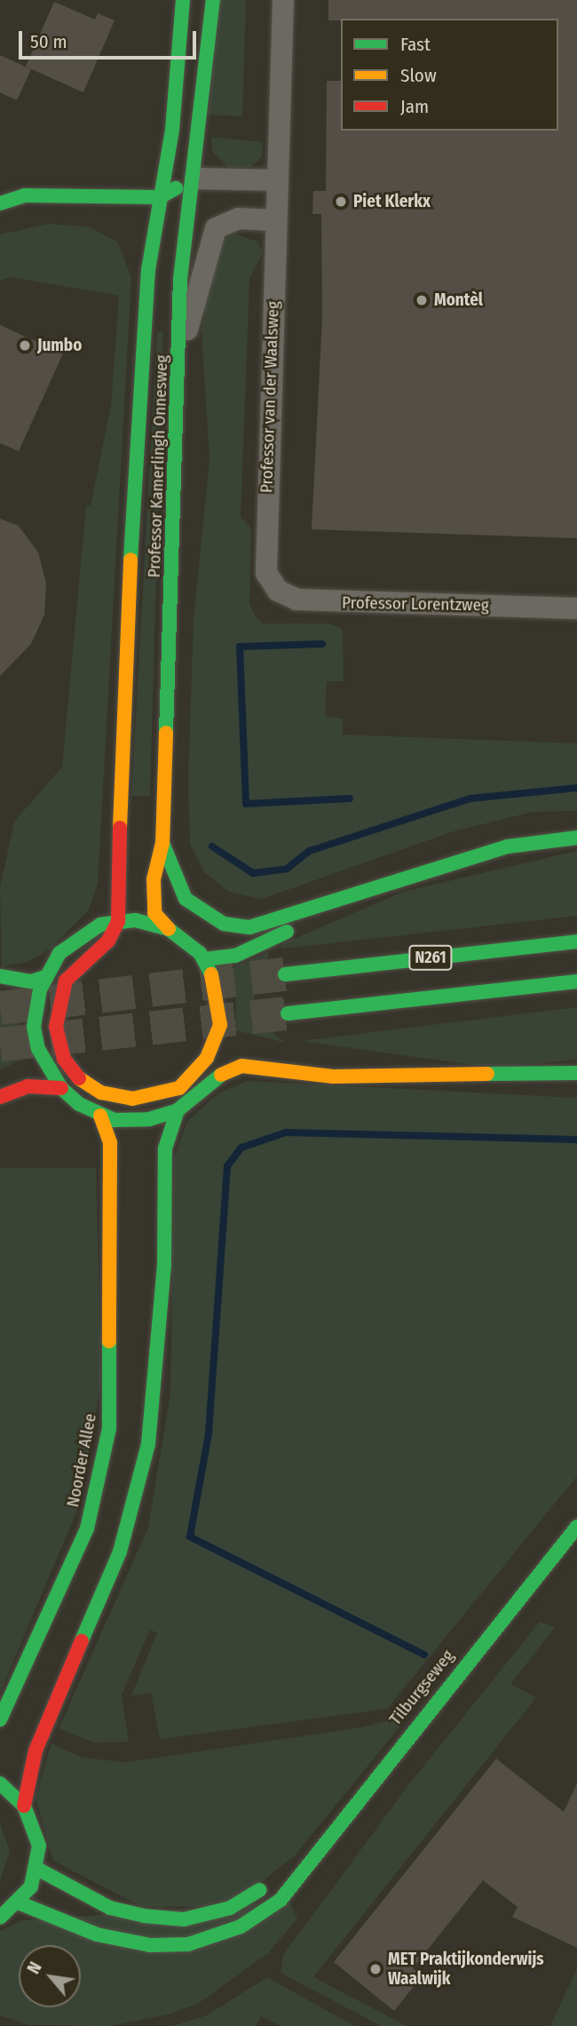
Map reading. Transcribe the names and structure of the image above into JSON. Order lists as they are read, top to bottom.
{
  "streets": {
    "main road": [
      "Professor Kamerlingh Onnesweg",
      "N261",
      "Noorder Allee",
      "Tilburgseweg"
    ],
    "street": ["Professor van der Waalsweg", "Professor Lorentzweg"]
  },
  "crossings": [
    ["Professor van der Waalsweg", "Professor Lorentzweg"]
  ],
  "places": [
    "Piet Klerkx",
    "Montèl",
    "Jumbo",
    "MET Praktijkonderwijs Waalwijk"
  ],
  "legend": ["Fast", "Slow", "Jam"],
  "scale_bar": "50 m",
  "north": "top left"
}
